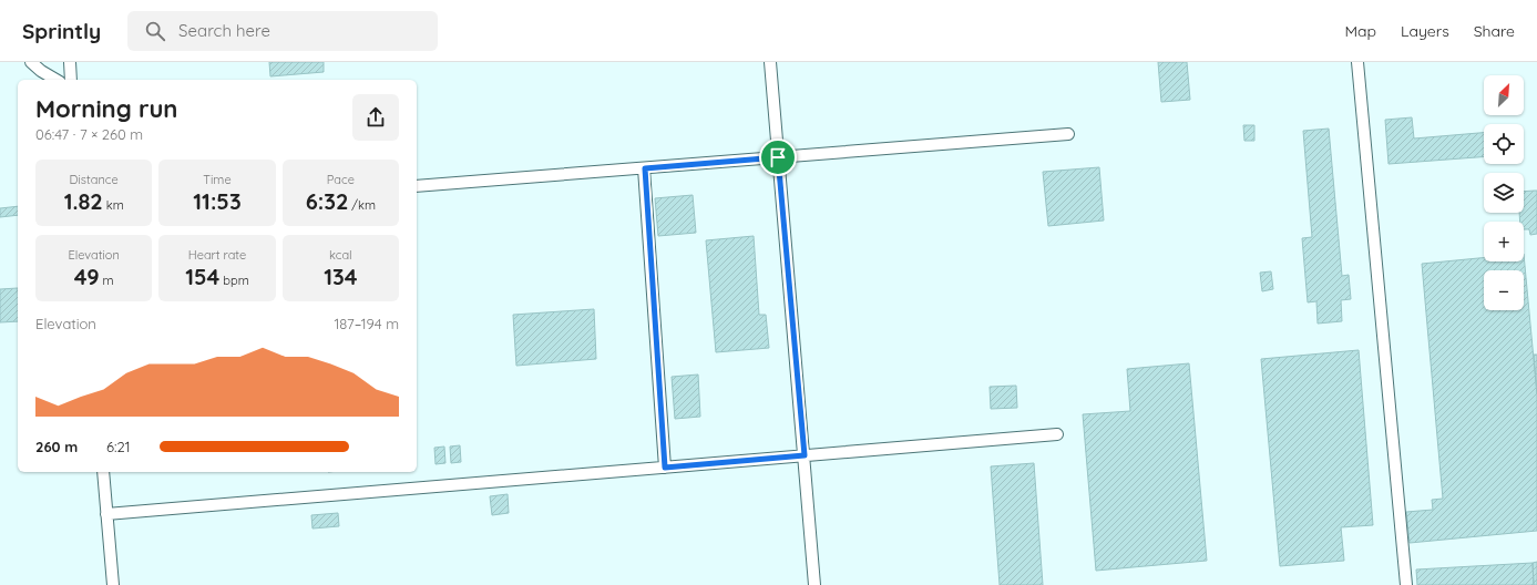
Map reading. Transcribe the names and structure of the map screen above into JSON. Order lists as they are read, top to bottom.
{
  "north": "top right",
  "page": {
    "header": "Sprintly",
    "search": "Search here",
    "nav": ["Map", "Layers", "Share"],
    "map_buttons": ["+", "−"],
    "heading": ["Morning run", "06:47 · 7 × 260 m"],
    "stats": [
      ["Distance", "1.82 km"],
      ["Time", "11:53"],
      ["Pace", "6:32 /km"],
      ["Elevation", "49 m"],
      ["Heart rate", "154 bpm"],
      ["kcal", "134"]
    ],
    "chart": ["Elevation", "187–194 m"],
    "list": [
      {
        "name": "260 m",
        "note": "6:21"
      }
    ]
  }
}
